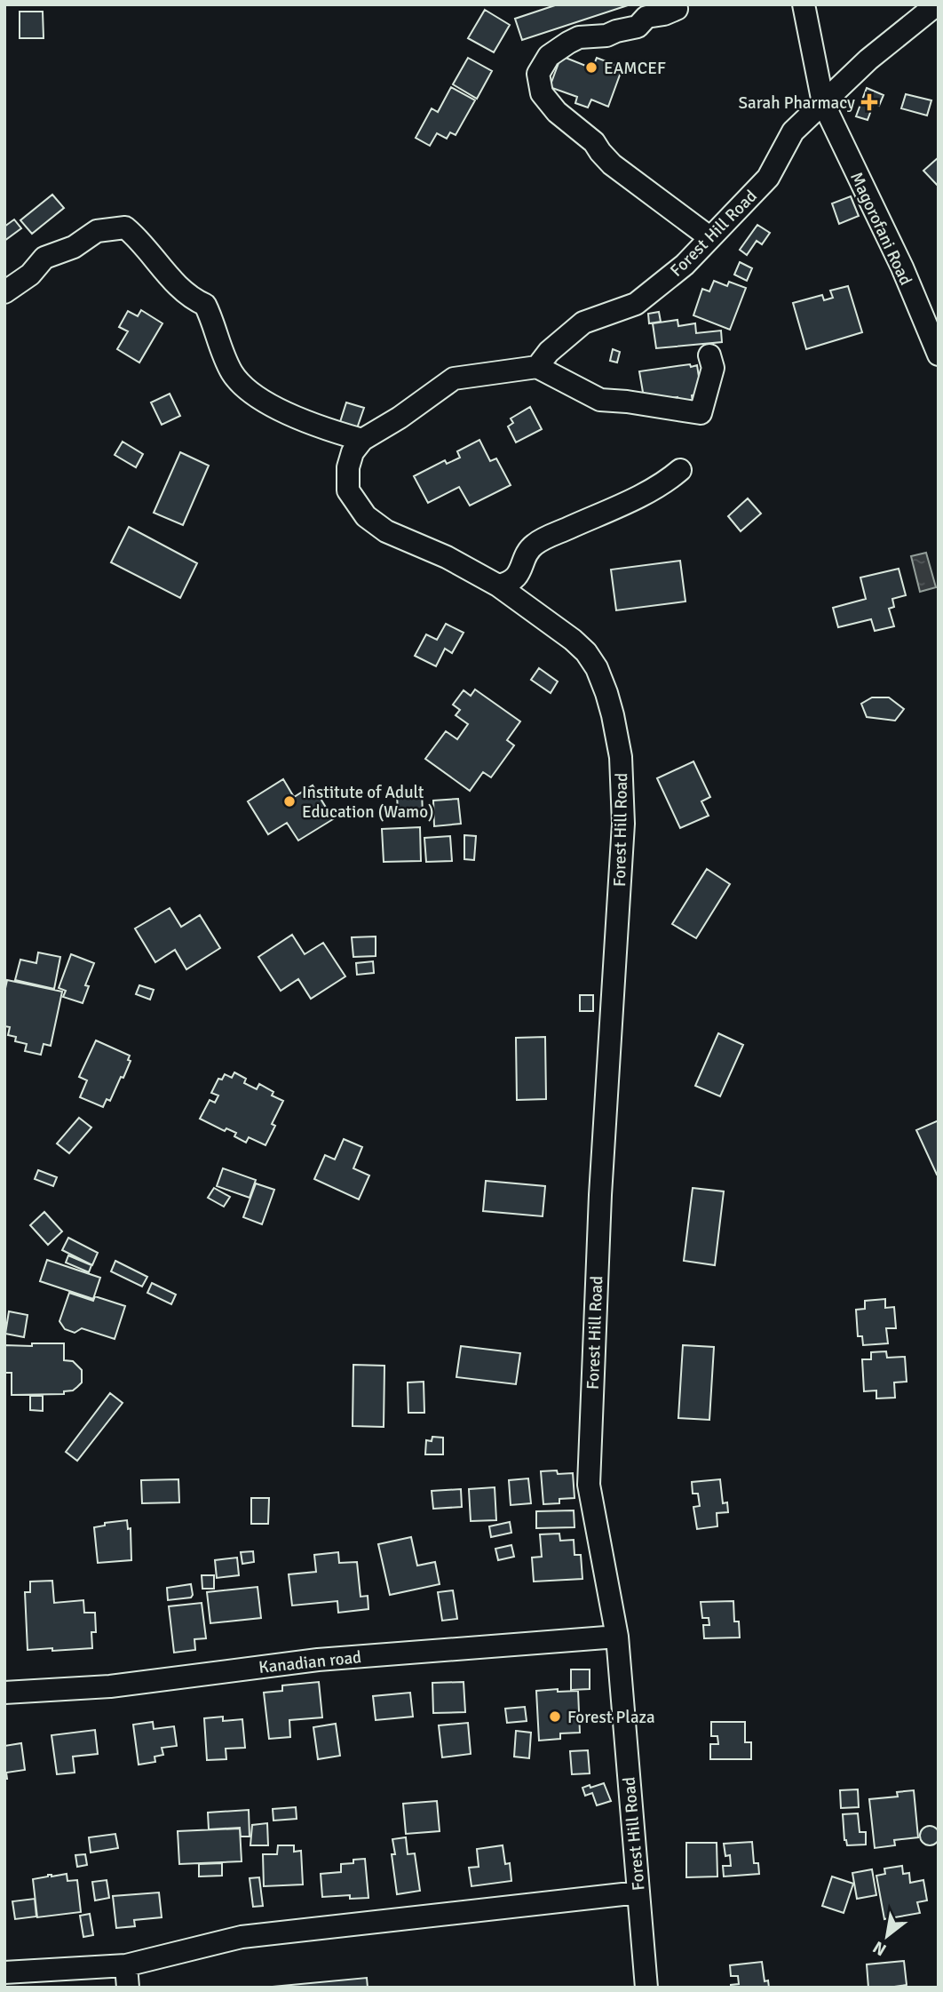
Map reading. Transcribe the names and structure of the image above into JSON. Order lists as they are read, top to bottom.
{
  "streets": {
    "street": ["Magorofani Road", "Forest Hill Road", "Kanadian road"]
  },
  "crossings": [
    ["Magorofani Road", "Forest Hill Road"],
    ["Forest Hill Road", "Kanadian road"]
  ],
  "places": {
    "other": ["EAMCEF", "Institute of Adult Education (Wamo)", "Forest Plaza"],
    "health": ["Sarah Pharmacy"]
  },
  "north": "bottom left"
}
